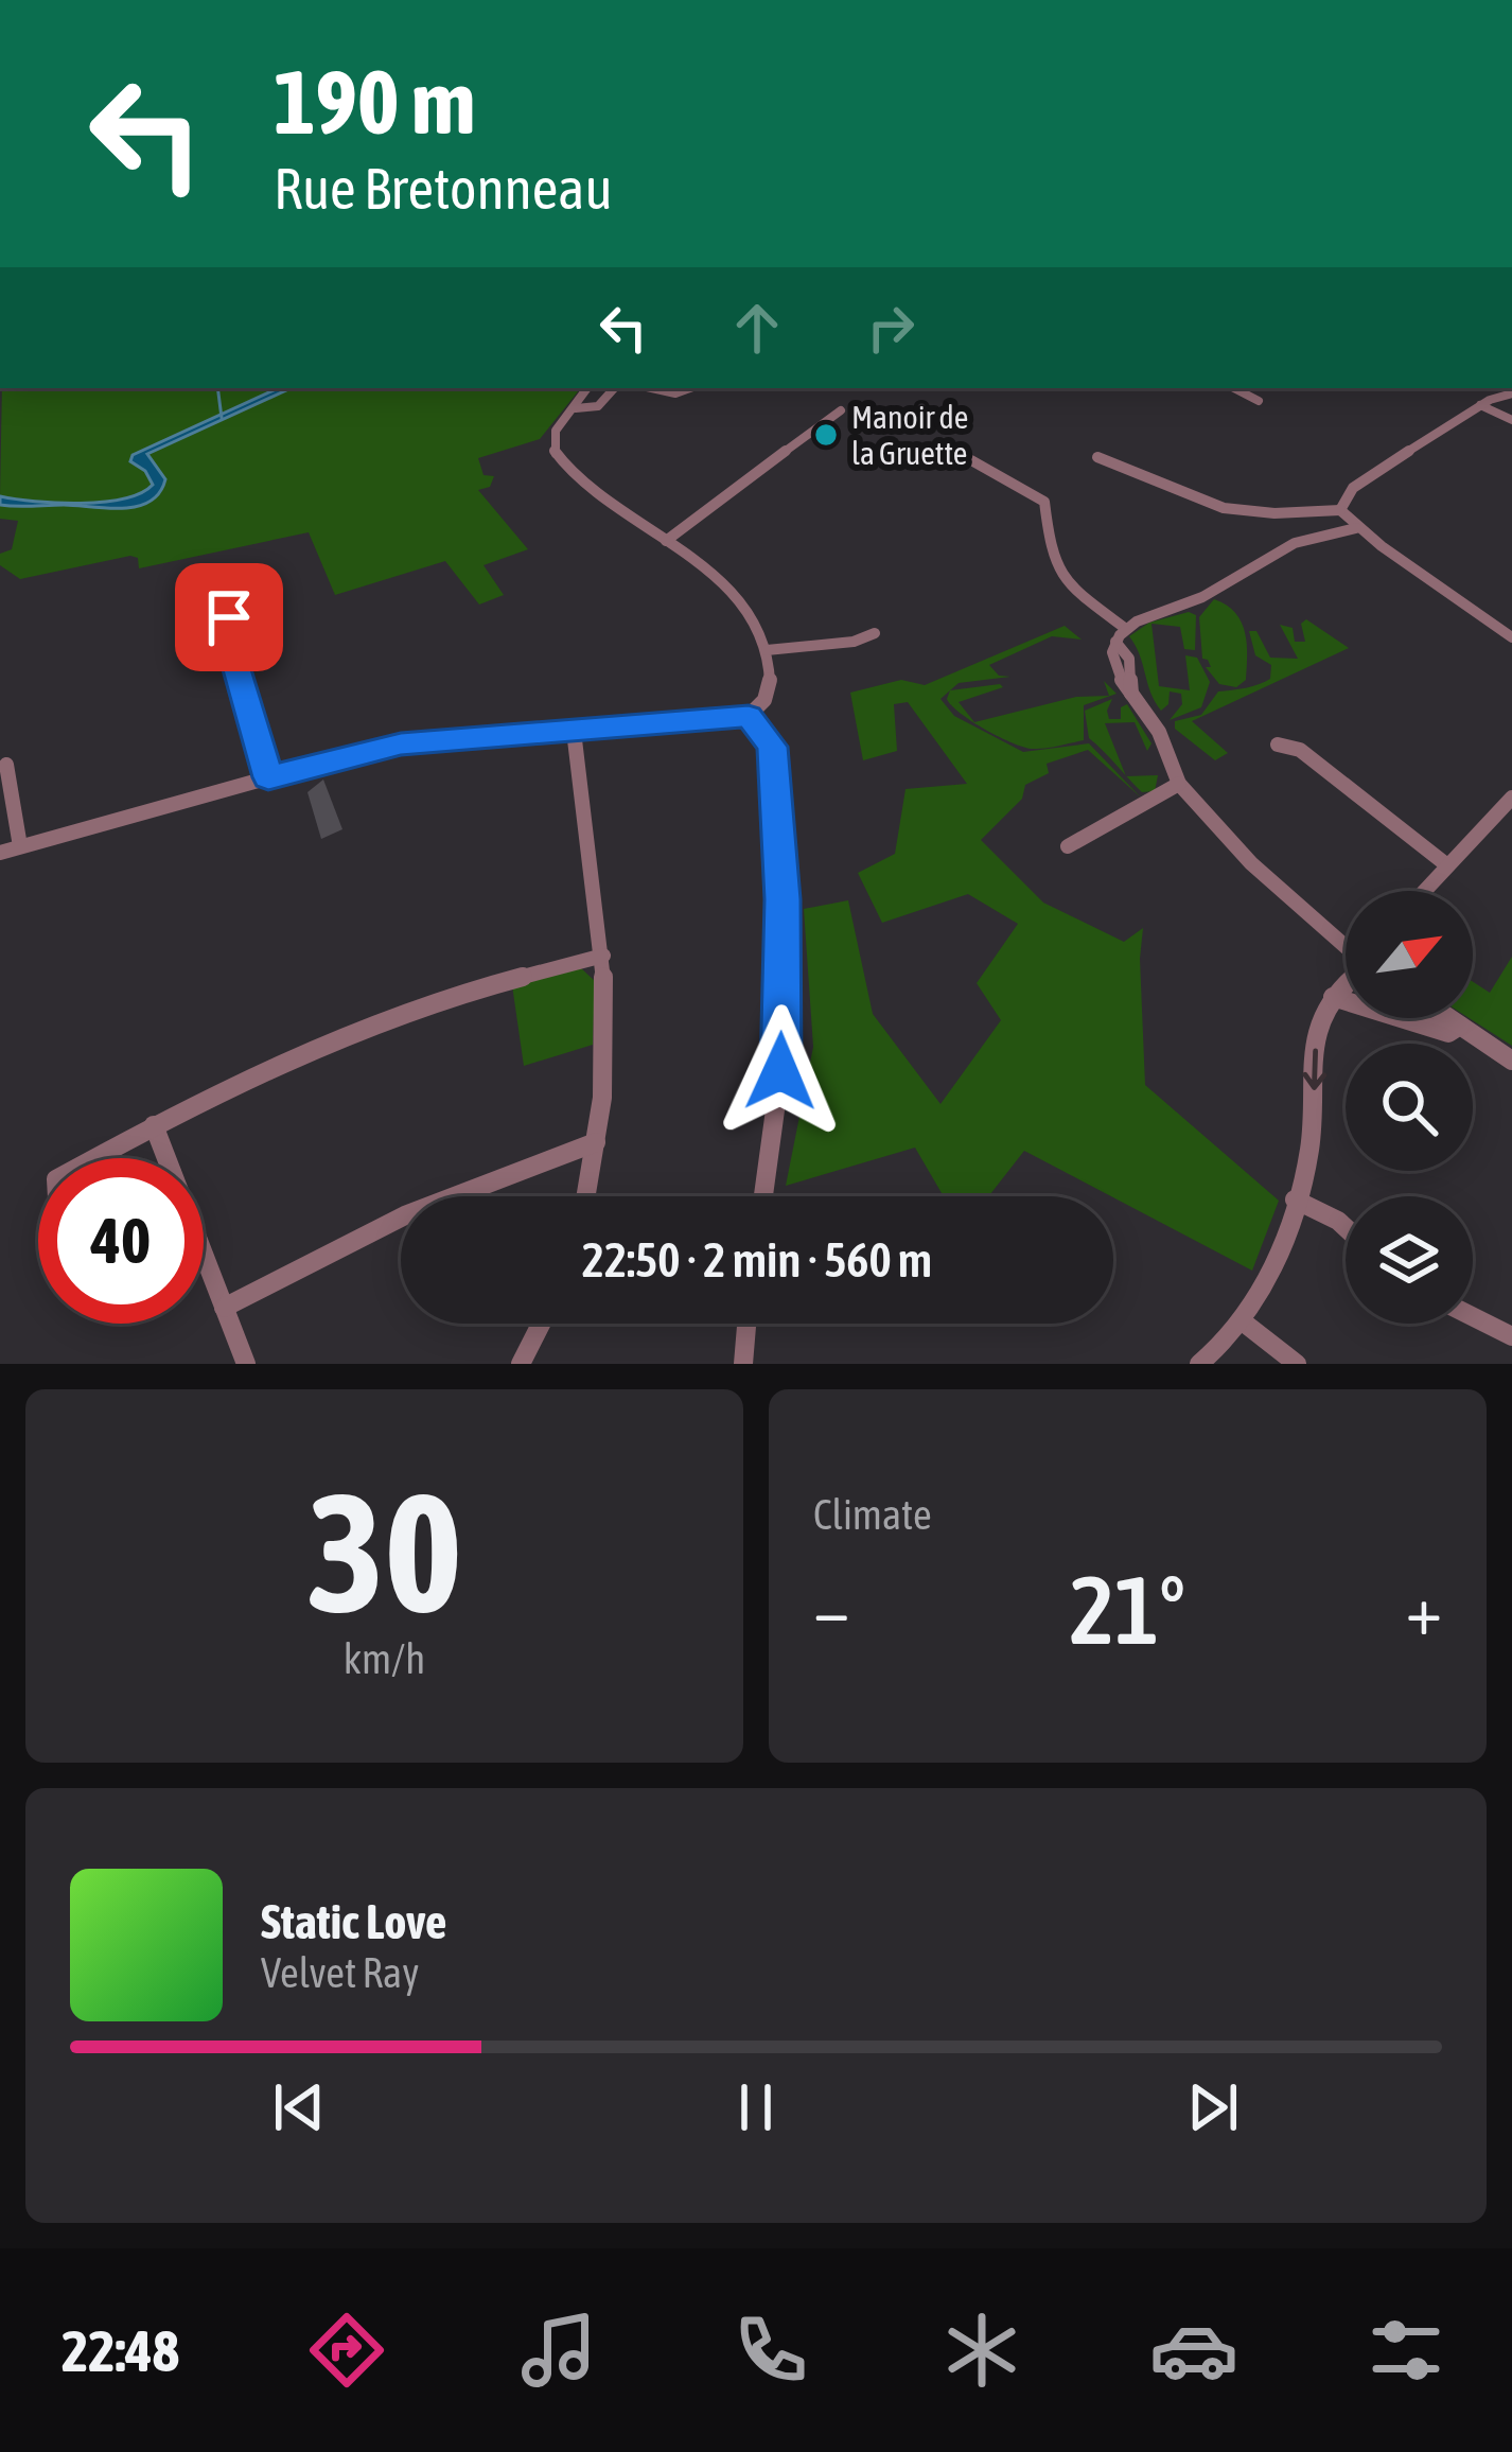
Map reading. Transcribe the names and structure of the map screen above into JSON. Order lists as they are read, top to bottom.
{
  "places": ["Manoir de la Gruette"],
  "north": "top right",
  "page": {
    "turn": ["190 m", "Rue Bretonneau"],
    "limit": "40",
    "trip": "22:50 · 2 min · 560 m",
    "tile": [
      ["30", "km/h"],
      "Climate"
    ],
    "heat": ["−", "21°", "+"],
    "song": ["Static Love", "Velvet Ray"],
    "tabs": "22:48"
  }
}
